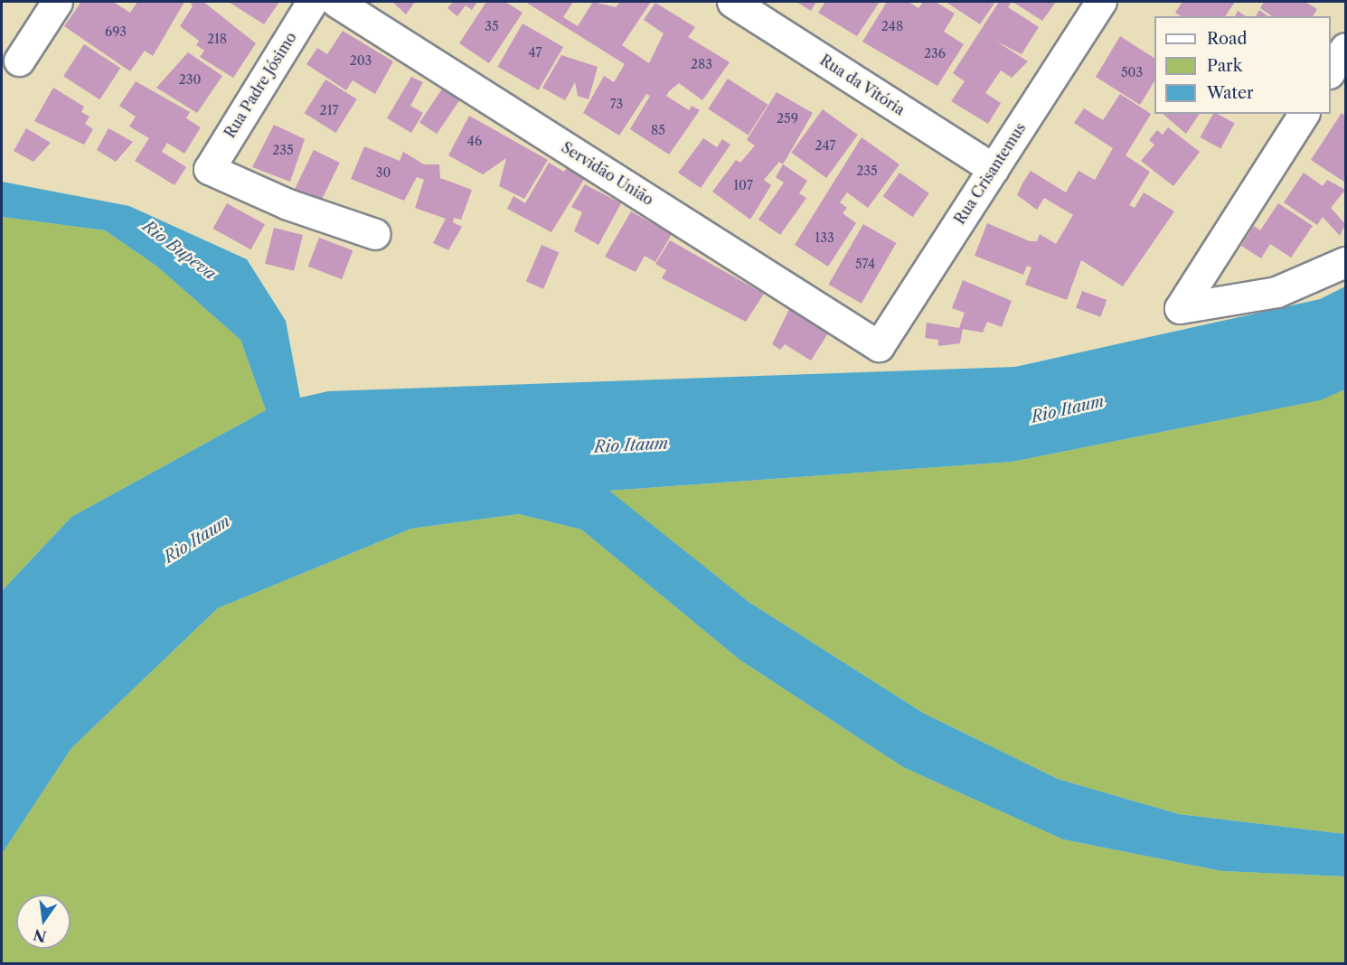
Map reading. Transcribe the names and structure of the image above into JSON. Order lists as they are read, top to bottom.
{
  "streets": {
    "street": [
      "Rua Padre Jósimo",
      "Rua da Vitória",
      "Servidão União",
      "Rua Crisantemus"
    ]
  },
  "crossings": [
    ["Rua da Vitória", "Rua Crisantemus"],
    ["Servidão União", "Rua Crisantemus"]
  ],
  "water": ["Rio Bupeva", "Rio Itaum"],
  "house_numbers": [
    "35",
    "248",
    "693",
    "218",
    "47",
    "236",
    "203",
    "283",
    "503",
    "230",
    "73",
    "217",
    "259",
    "85",
    "46",
    "247",
    "235",
    "235",
    "30",
    "107",
    "133",
    "574"
  ],
  "legend": ["Road", "Park", "Water"],
  "north": "bottom"
}
